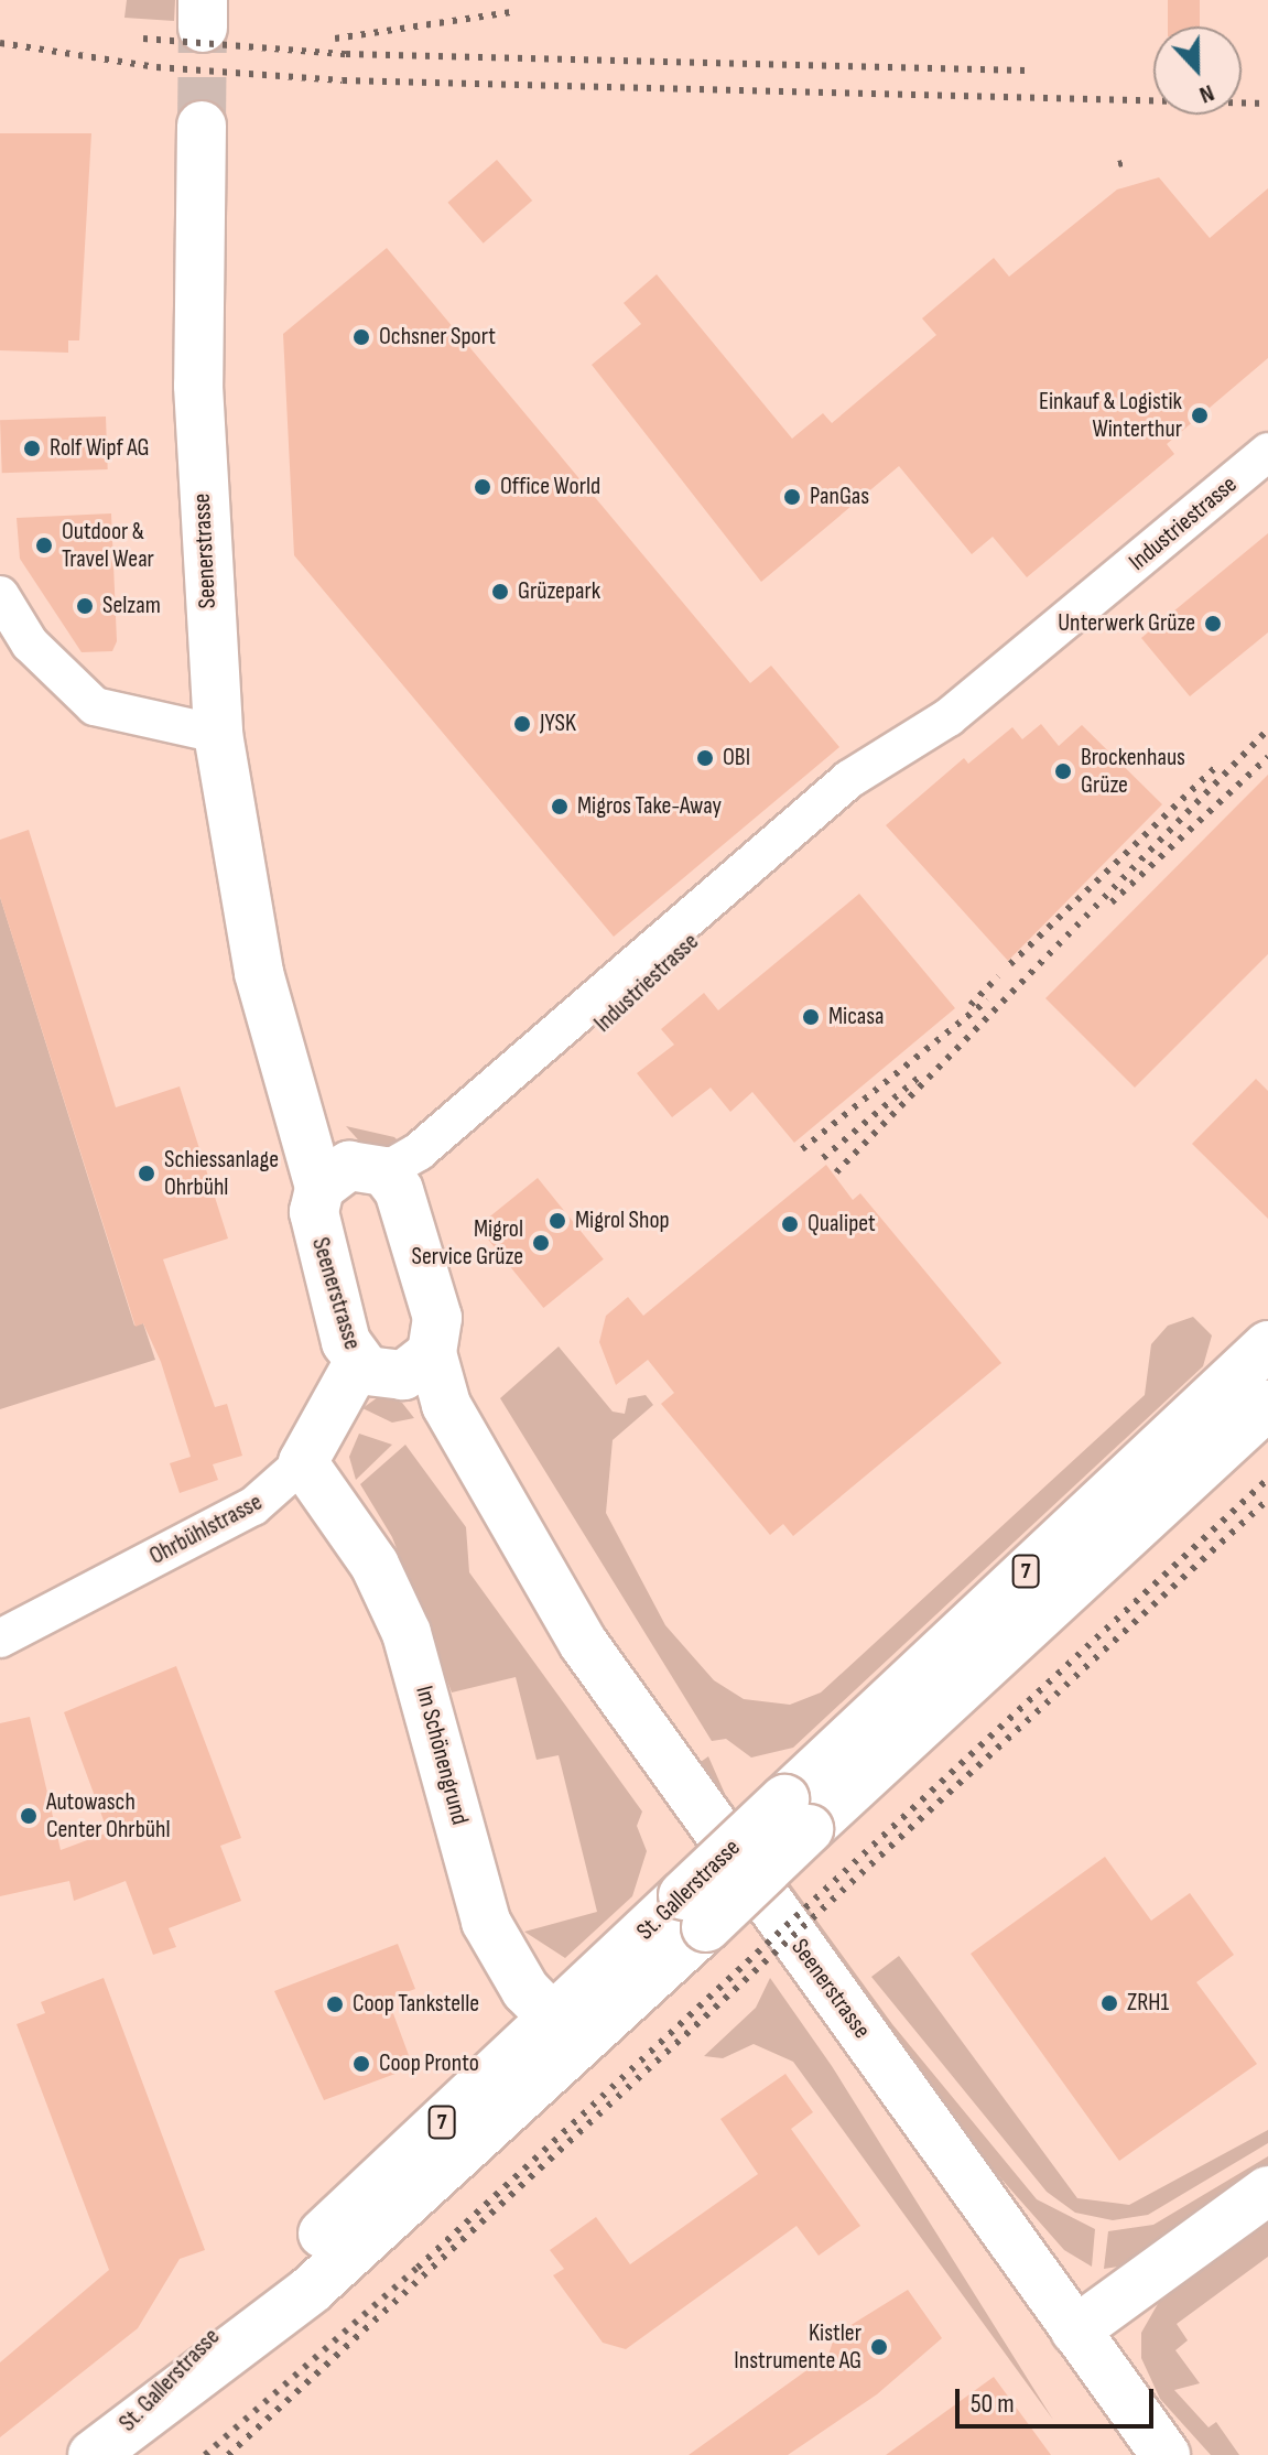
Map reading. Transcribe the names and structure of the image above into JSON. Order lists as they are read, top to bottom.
{
  "streets": {
    "main road": [
      "Seenerstrasse",
      "Ohrbühlstrasse",
      "7",
      "Im Schönengrund",
      "St. Gallerstrasse"
    ],
    "street": ["Industriestrasse"]
  },
  "crossings": [
    ["Industriestrasse", "Seenerstrasse"],
    ["Seenerstrasse", "Ohrbühlstrasse"],
    ["Ohrbühlstrasse", "Im Schönengrund"],
    ["Im Schönengrund", "St. Gallerstrasse"]
  ],
  "places": [
    "Ochsner Sport",
    "Einkauf & Logistik Winterthur",
    "Rolf Wipf AG",
    "Office World",
    "PanGas",
    "Outdoor & Travel Wear",
    "Grüzepark",
    "Selzam",
    "Unterwerk Grüze",
    "JYSK",
    "OBI",
    "Brockenhaus Grüze",
    "Migros Take-Away",
    "Micasa",
    "Schiessanlage Ohrbühl",
    "Migrol Shop",
    "Qualipet",
    "Migrol Service Grüze",
    "Autowasch Center Ohrbühl",
    "ZRH1",
    "Coop Tankstelle",
    "Coop Pronto",
    "Kistler Instrumente AG"
  ],
  "scale_bar": "50 m",
  "north": "bottom"
}
